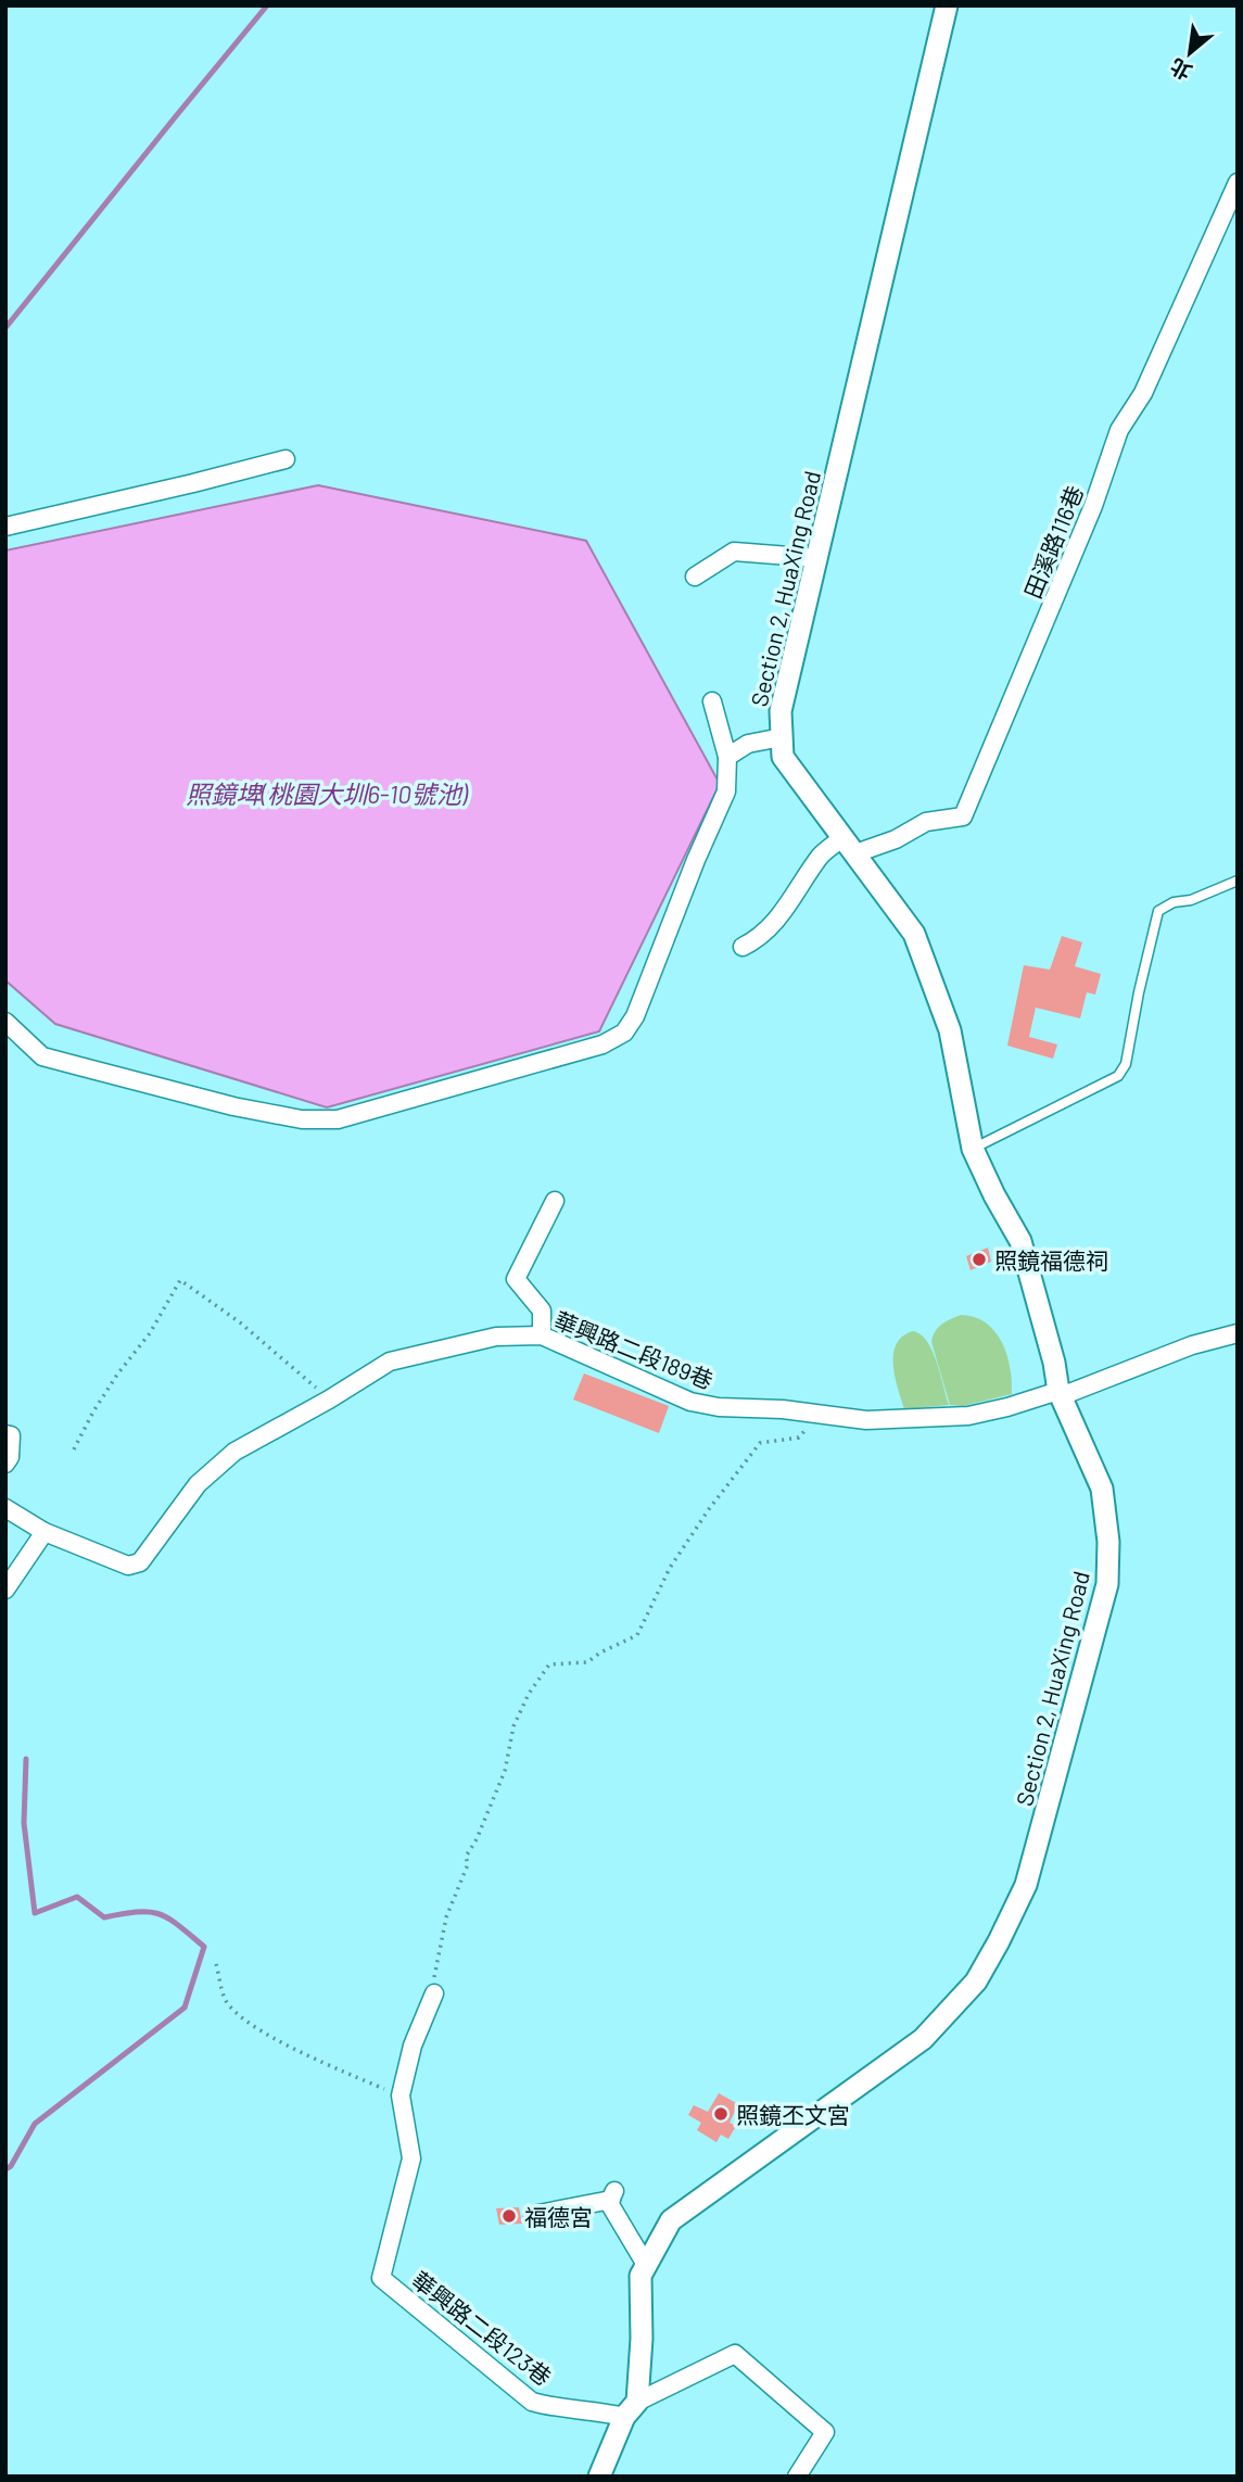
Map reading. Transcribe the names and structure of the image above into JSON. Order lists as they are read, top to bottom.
{
  "streets": {
    "street": [
      "田溪路116巷",
      "Section 2, HuaXing Road",
      "華興路二段189巷",
      "華興路二段123巷"
    ]
  },
  "crossings": [
    ["田溪路116巷", "Section 2, HuaXing Road"],
    ["Section 2, HuaXing Road", "華興路二段189巷"],
    ["Section 2, HuaXing Road", "華興路二段123巷"]
  ],
  "water": ["照鏡埤(桃園大圳6-10號池)"],
  "places": ["照鏡福德祠", "照鏡丕文宮", "福德宮"],
  "north": "bottom left"
}
